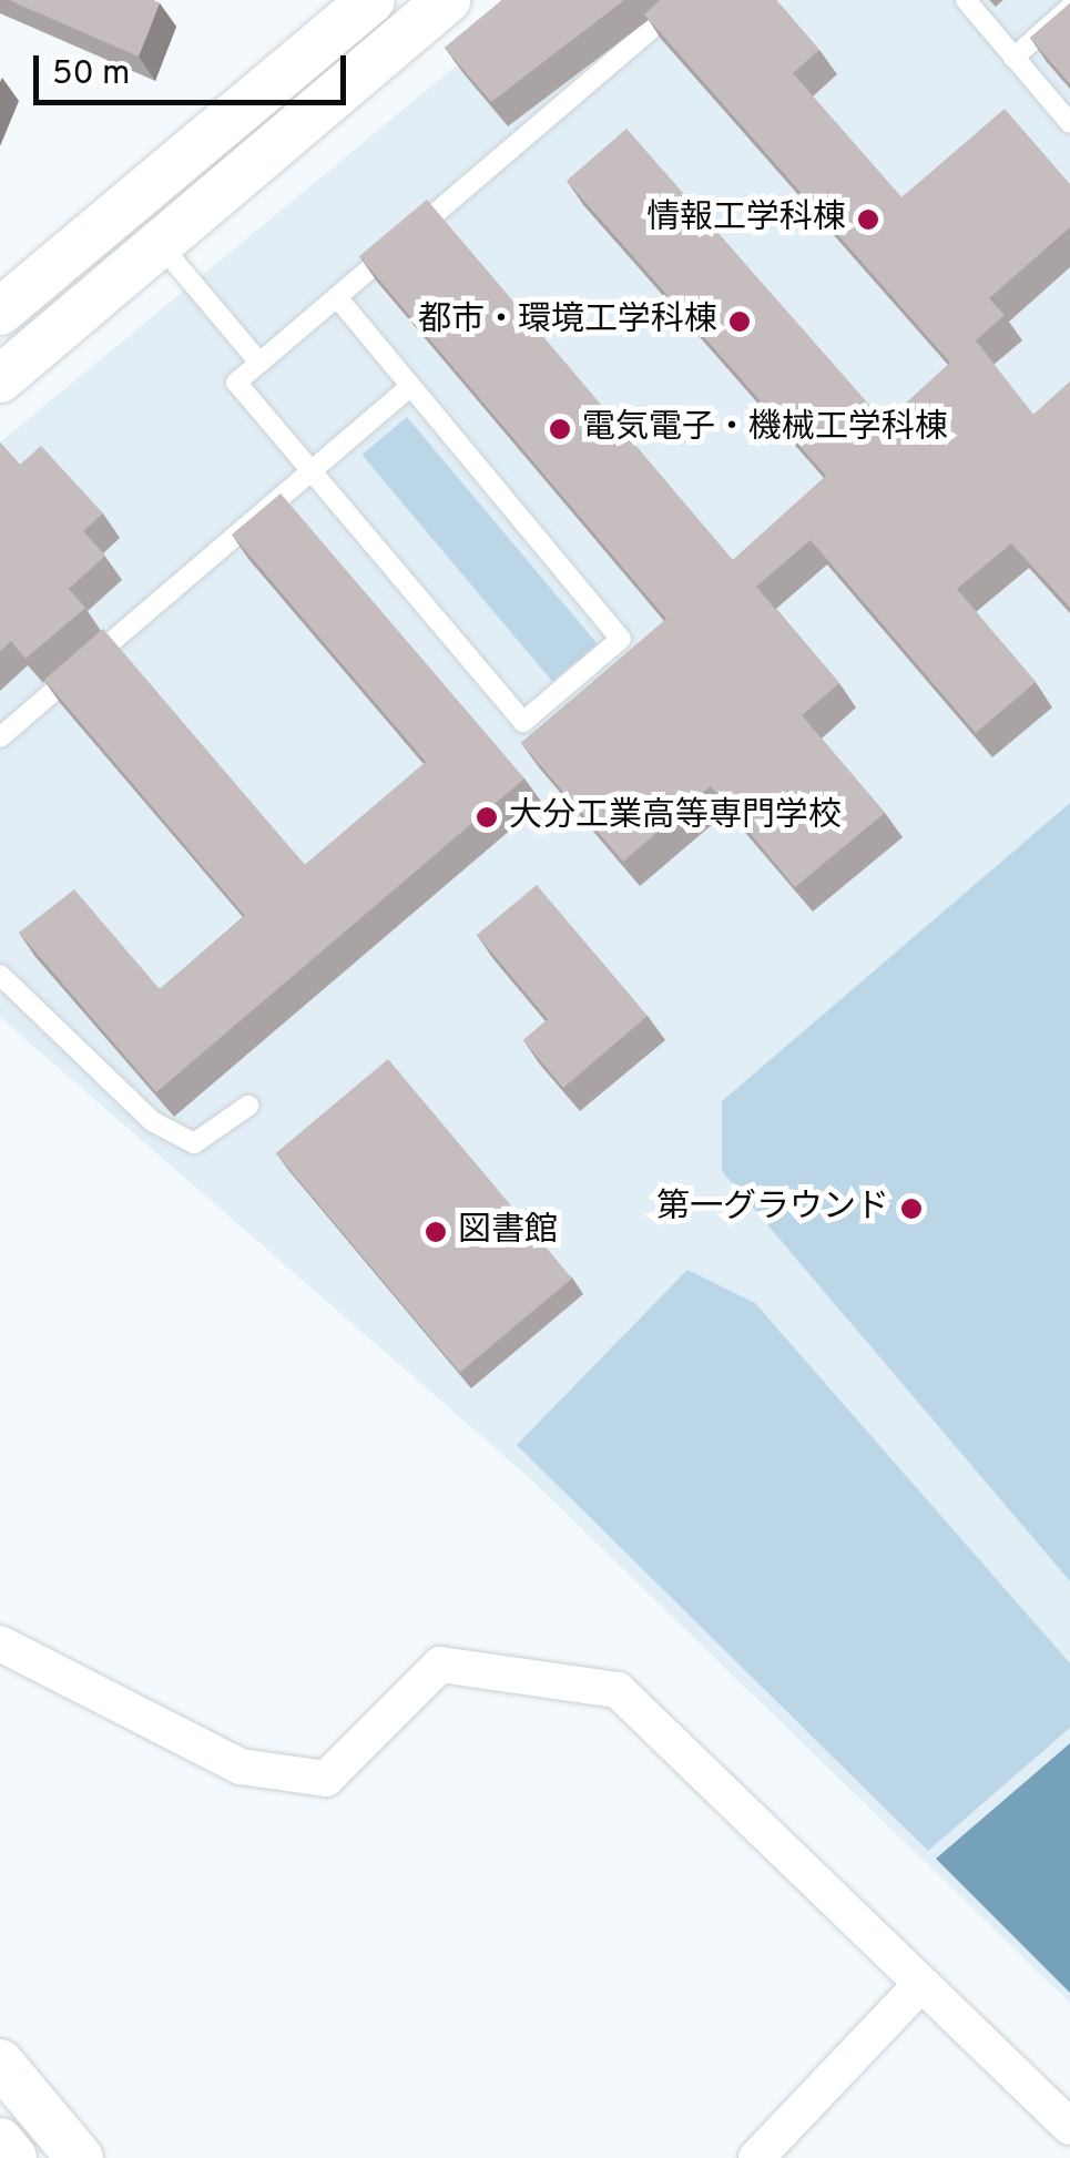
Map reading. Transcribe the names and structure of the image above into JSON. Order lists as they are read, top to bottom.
{
  "places": [
    "情報工学科棟",
    "都市・環境工学科棟",
    "電気電子・機械工学科棟",
    "大分工業高等専門学校",
    "第一グラウンド",
    "図書館"
  ],
  "scale_bar": "50 m"
}
